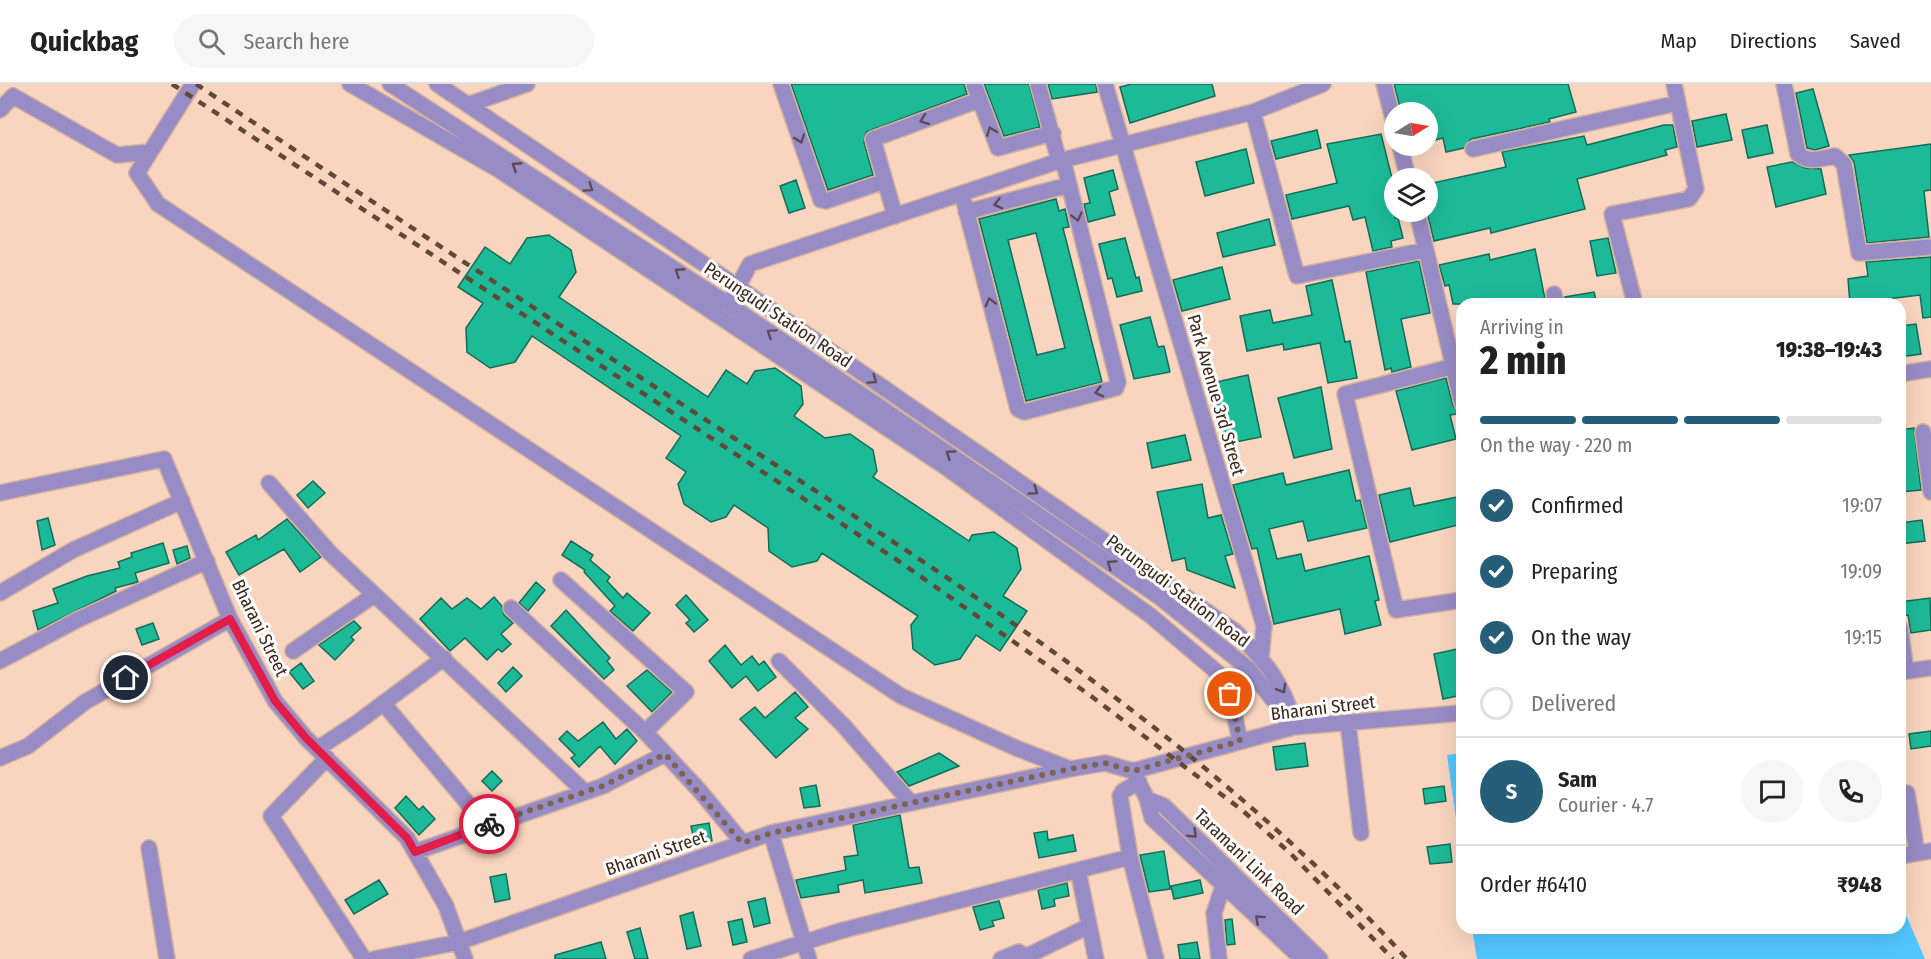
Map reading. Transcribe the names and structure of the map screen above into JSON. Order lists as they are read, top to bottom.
{
  "streets": {
    "street": [
      "Perungudi Station Road",
      "Park Avenue 3rd Street",
      "Bharani Street",
      "Taramani Link Road"
    ]
  },
  "crossings": [
    ["Perungudi Station Road", "Park Avenue 3rd Street"],
    ["Perungudi Station Road", "Bharani Street"],
    ["Bharani Street", "Taramani Link Road"]
  ],
  "north": "right",
  "page": {
    "header": "Quickbag",
    "search": "Search here",
    "nav": ["Map", "Directions", "Saved"],
    "heading": ["2 min", "Arriving in", "19:38–19:43"],
    "panel": [
      "Sam",
      "Courier · 4.7",
      "Order #6410",
      "₹948"
    ],
    "bar": "On the way · 220 m",
    "list": [
      ["Confirmed", "19:07"],
      ["Preparing", "19:09"],
      ["On the way", "19:15"],
      "Delivered"
    ],
    "round": "S"
  }
}
